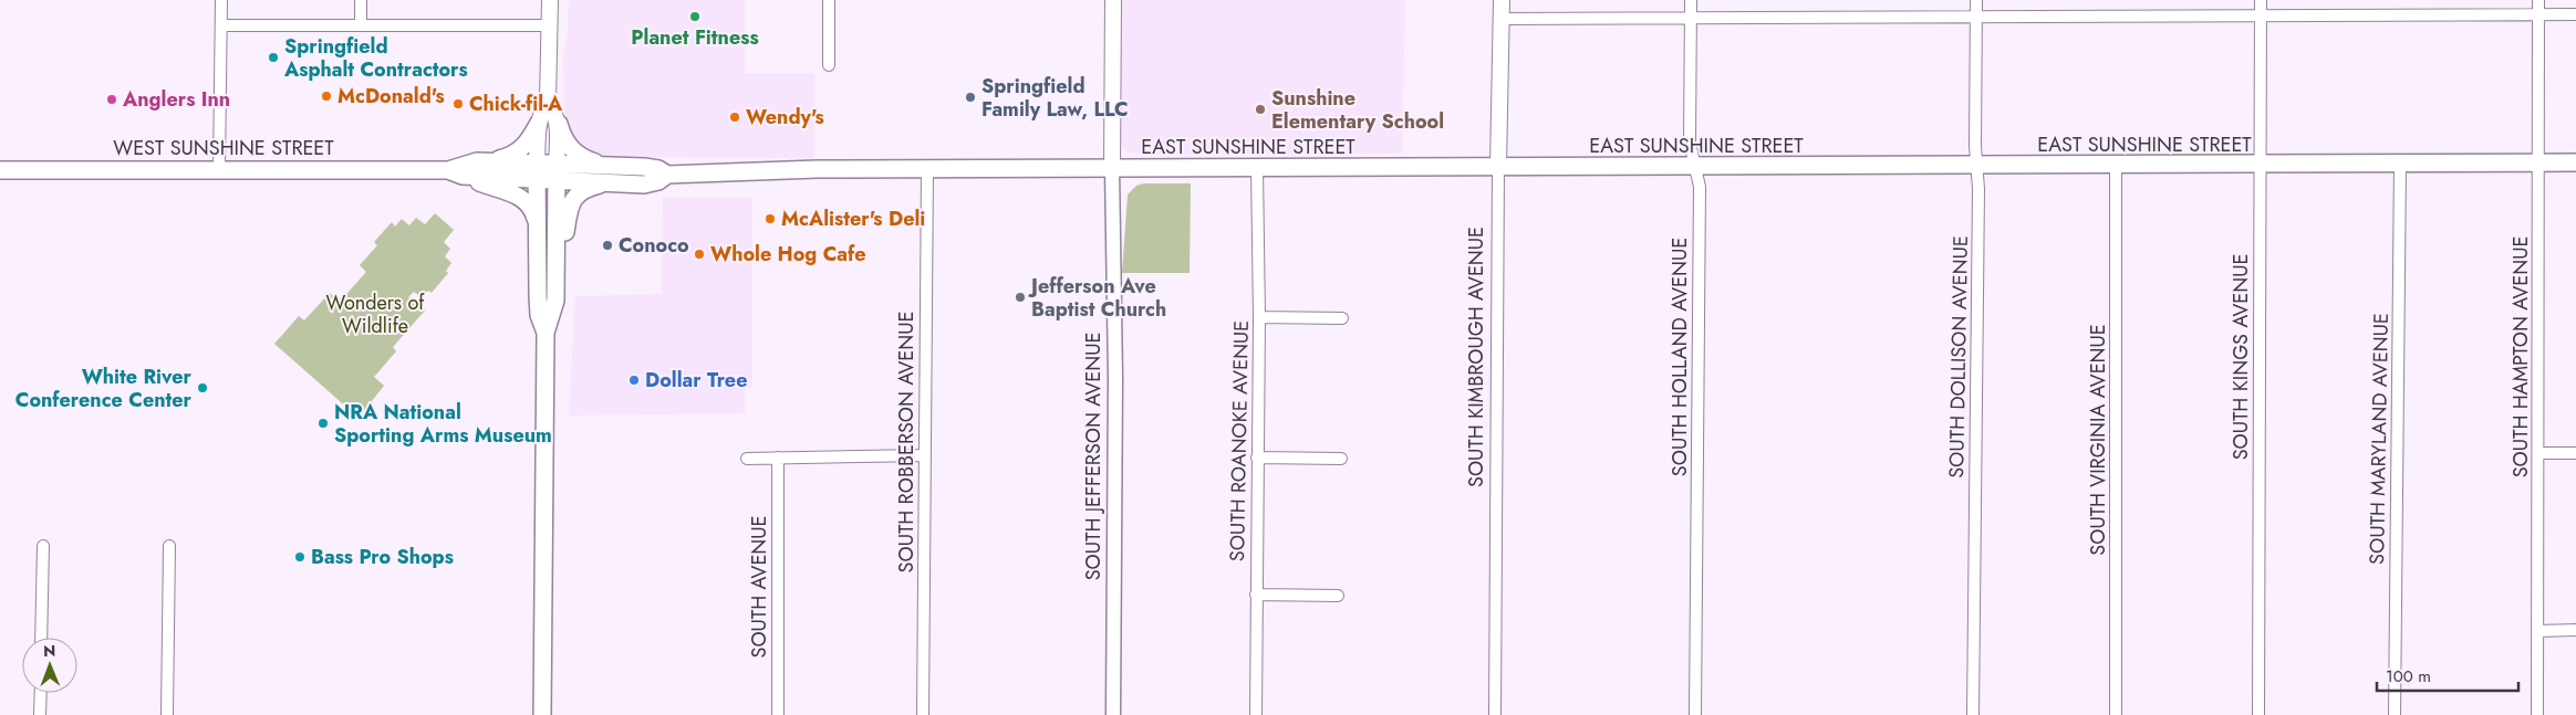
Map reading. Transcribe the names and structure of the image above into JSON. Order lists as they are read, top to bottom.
{
  "streets": {
    "main road": [
      "EAST SUNSHINE STREET",
      "WEST SUNSHINE STREET",
      "SOUTH KIMBROUGH AVENUE",
      "SOUTH JEFFERSON AVENUE"
    ],
    "street": [
      "SOUTH HOLLAND AVENUE",
      "SOUTH DOLLISON AVENUE",
      "SOUTH KINGS AVENUE",
      "SOUTH HAMPTON AVENUE",
      "SOUTH MARYLAND AVENUE",
      "SOUTH VIRGINIA AVENUE",
      "SOUTH ROANOKE AVENUE",
      "SOUTH ROBBERSON AVENUE",
      "SOUTH AVENUE"
    ]
  },
  "crossings": [
    ["EAST SUNSHINE STREET", "WEST SUNSHINE STREET"],
    ["EAST SUNSHINE STREET", "SOUTH KIMBROUGH AVENUE"],
    ["EAST SUNSHINE STREET", "SOUTH HOLLAND AVENUE"],
    ["EAST SUNSHINE STREET", "SOUTH DOLLISON AVENUE"],
    ["EAST SUNSHINE STREET", "SOUTH KINGS AVENUE"],
    ["EAST SUNSHINE STREET", "SOUTH HAMPTON AVENUE"],
    ["EAST SUNSHINE STREET", "SOUTH MARYLAND AVENUE"],
    ["EAST SUNSHINE STREET", "SOUTH VIRGINIA AVENUE"],
    ["EAST SUNSHINE STREET", "SOUTH ROANOKE AVENUE"],
    ["EAST SUNSHINE STREET", "SOUTH ROBBERSON AVENUE"],
    ["EAST SUNSHINE STREET", "SOUTH JEFFERSON AVENUE"]
  ],
  "parks": ["Wonders of Wildlife"],
  "places": [
    "Planet Fitness",
    "Springfield Asphalt Contractors",
    "McDonald's",
    "Springfield Family Law, LLC",
    "Anglers Inn",
    "Chick-fil-A",
    "Sunshine Elementary School",
    "Wendy's",
    "McAlister's Deli",
    "Conoco",
    "Whole Hog Cafe",
    "Jefferson Ave Baptist Church",
    "Dollar Tree",
    "White River Conference Center",
    "NRA National Sporting Arms Museum",
    "Bass Pro Shops"
  ],
  "scale_bar": "100 m",
  "north": "top"
}
